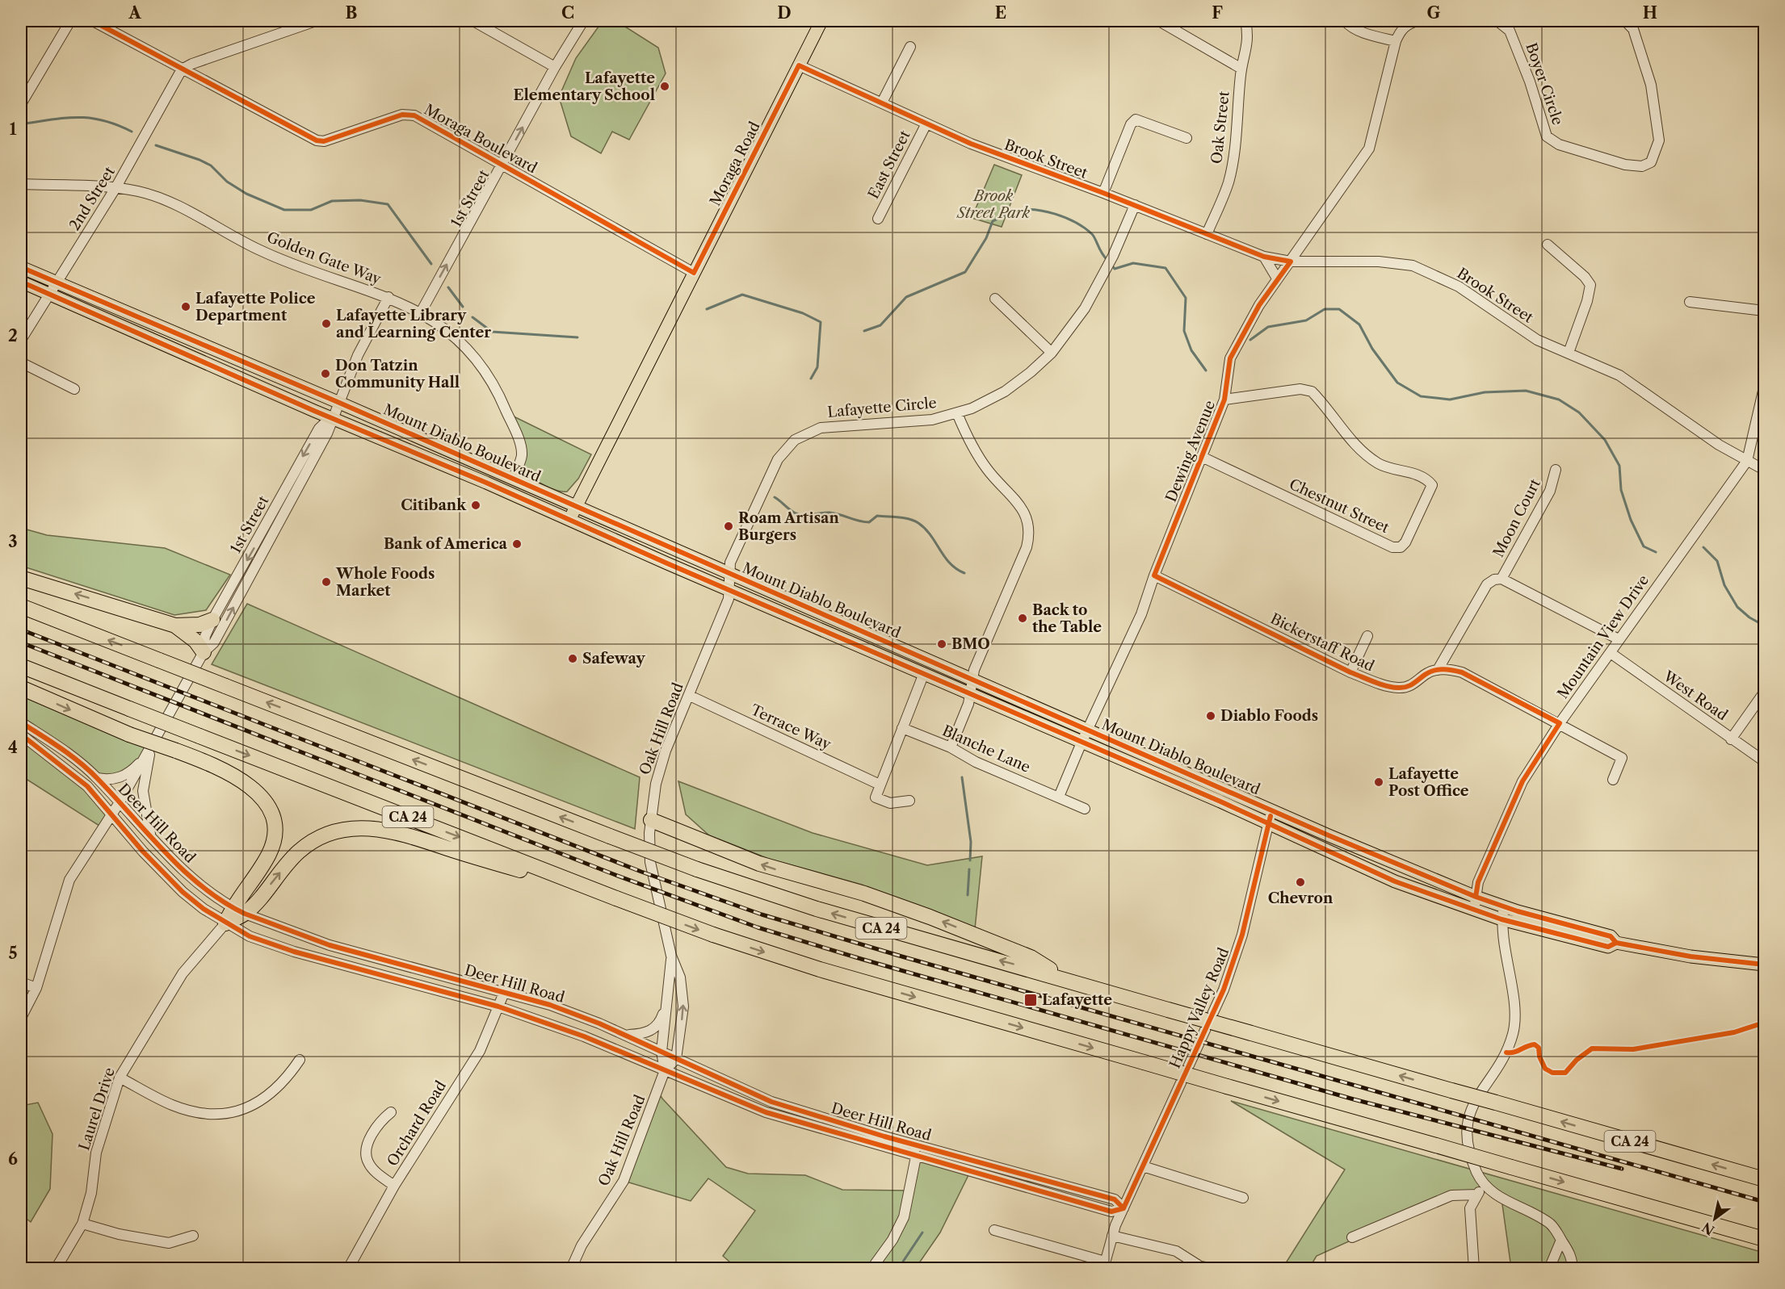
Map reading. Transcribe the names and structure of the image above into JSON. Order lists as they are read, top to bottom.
{
  "streets": {
    "highway": ["CA 24"],
    "main road": ["Moraga Road", "Mount Diablo Boulevard"],
    "street": [
      "Boyer Circle",
      "Oak Street",
      "Moraga Boulevard",
      "Brook Street",
      "East Street",
      "2nd Street",
      "1st Street",
      "Golden Gate Way",
      "Lafayette Circle",
      "Dewing Avenue",
      "Chestnut Street",
      "Moon Court",
      "Mountain View Drive",
      "Bickerstaff Road",
      "West Road",
      "Terrace Way",
      "Oak Hill Road",
      "Blanche Lane",
      "Deer Hill Road",
      "Happy Valley Road",
      "Laurel Drive",
      "Orchard Road"
    ]
  },
  "crossings": [
    ["Oak Street", "Brook Street"],
    ["Moraga Boulevard", "Moraga Road"],
    ["Moraga Boulevard", "2nd Street"],
    ["Moraga Boulevard", "1st Street"],
    ["Brook Street", "Moraga Road"],
    ["Brook Street", "East Street"],
    ["Brook Street", "Dewing Avenue"],
    ["Brook Street", "Mountain View Drive"],
    ["Moraga Road", "Mount Diablo Boulevard"],
    ["2nd Street", "Golden Gate Way"],
    ["2nd Street", "Mount Diablo Boulevard"],
    ["1st Street", "Golden Gate Way"],
    ["1st Street", "Mount Diablo Boulevard"],
    ["1st Street", "Deer Hill Road"],
    ["Golden Gate Way", "Mount Diablo Boulevard"],
    ["Lafayette Circle", "Mount Diablo Boulevard"],
    ["Lafayette Circle", "Oak Hill Road"],
    ["Lafayette Circle", "Blanche Lane"],
    ["Mount Diablo Boulevard", "Dewing Avenue"],
    ["Mount Diablo Boulevard", "Mountain View Drive"],
    ["Mount Diablo Boulevard", "Oak Hill Road"],
    ["Mount Diablo Boulevard", "Happy Valley Road"],
    ["Dewing Avenue", "Chestnut Street"],
    ["Dewing Avenue", "Bickerstaff Road"],
    ["Mountain View Drive", "West Road"],
    ["Terrace Way", "Oak Hill Road"],
    ["Oak Hill Road", "Deer Hill Road"],
    ["Deer Hill Road", "Happy Valley Road"],
    ["Deer Hill Road", "Laurel Drive"],
    ["Deer Hill Road", "Orchard Road"]
  ],
  "parks": ["Brook Street Park"],
  "places": {
    "other": [
      "Lafayette Elementary School",
      "Lafayette Police Department",
      "Lafayette Library and Learning Center",
      "Don Tatzin Community Hall",
      "Citibank",
      "Roam Artisan Burgers",
      "Bank of America",
      "Whole Foods Market",
      "Back to the Table",
      "BMO",
      "Safeway",
      "Diablo Foods",
      "Lafayette Post Office",
      "Chevron"
    ],
    "transit": ["Lafayette"]
  },
  "north": "bottom left",
  "grid": {
    "columns": [
      "A",
      "B",
      "C",
      "D",
      "E",
      "F",
      "G",
      "H"
    ],
    "rows": [
      "1",
      "2",
      "3",
      "4",
      "5",
      "6"
    ]
  }
}
